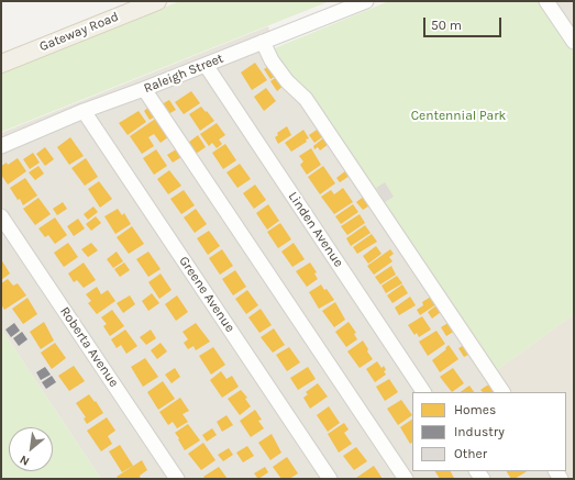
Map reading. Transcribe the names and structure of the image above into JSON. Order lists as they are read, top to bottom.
{
  "streets": {
    "main road": ["Gateway Road"],
    "street": [
      "Raleigh Street",
      "Linden Avenue",
      "Greene Avenue",
      "Roberta Avenue"
    ]
  },
  "crossings": [
    ["Raleigh Street", "Linden Avenue"],
    ["Raleigh Street", "Greene Avenue"]
  ],
  "parks": ["Centennial Park"],
  "legend": ["Homes", "Industry", "Other"],
  "scale_bar": "50 m",
  "north": "bottom left"
}
